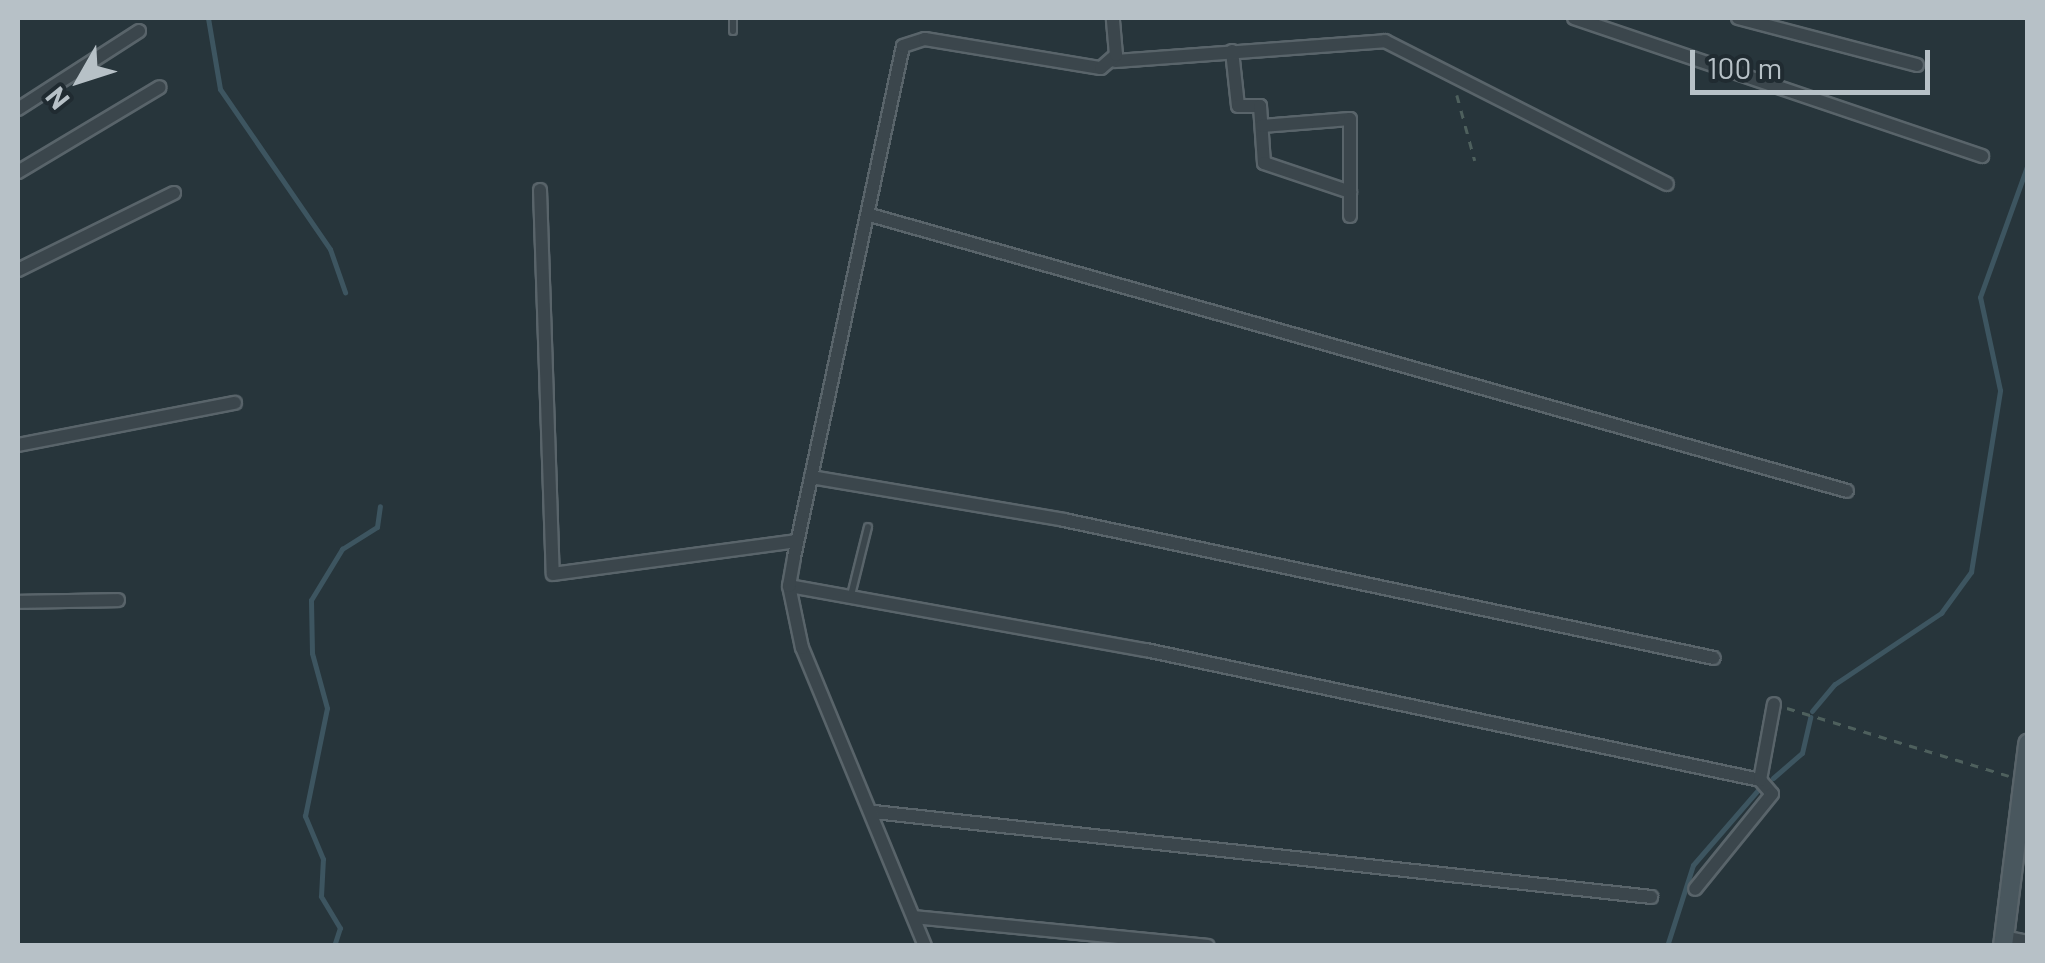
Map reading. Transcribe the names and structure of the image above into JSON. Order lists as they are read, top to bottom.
{
  "scale_bar": "100 m",
  "north": "bottom left"
}
